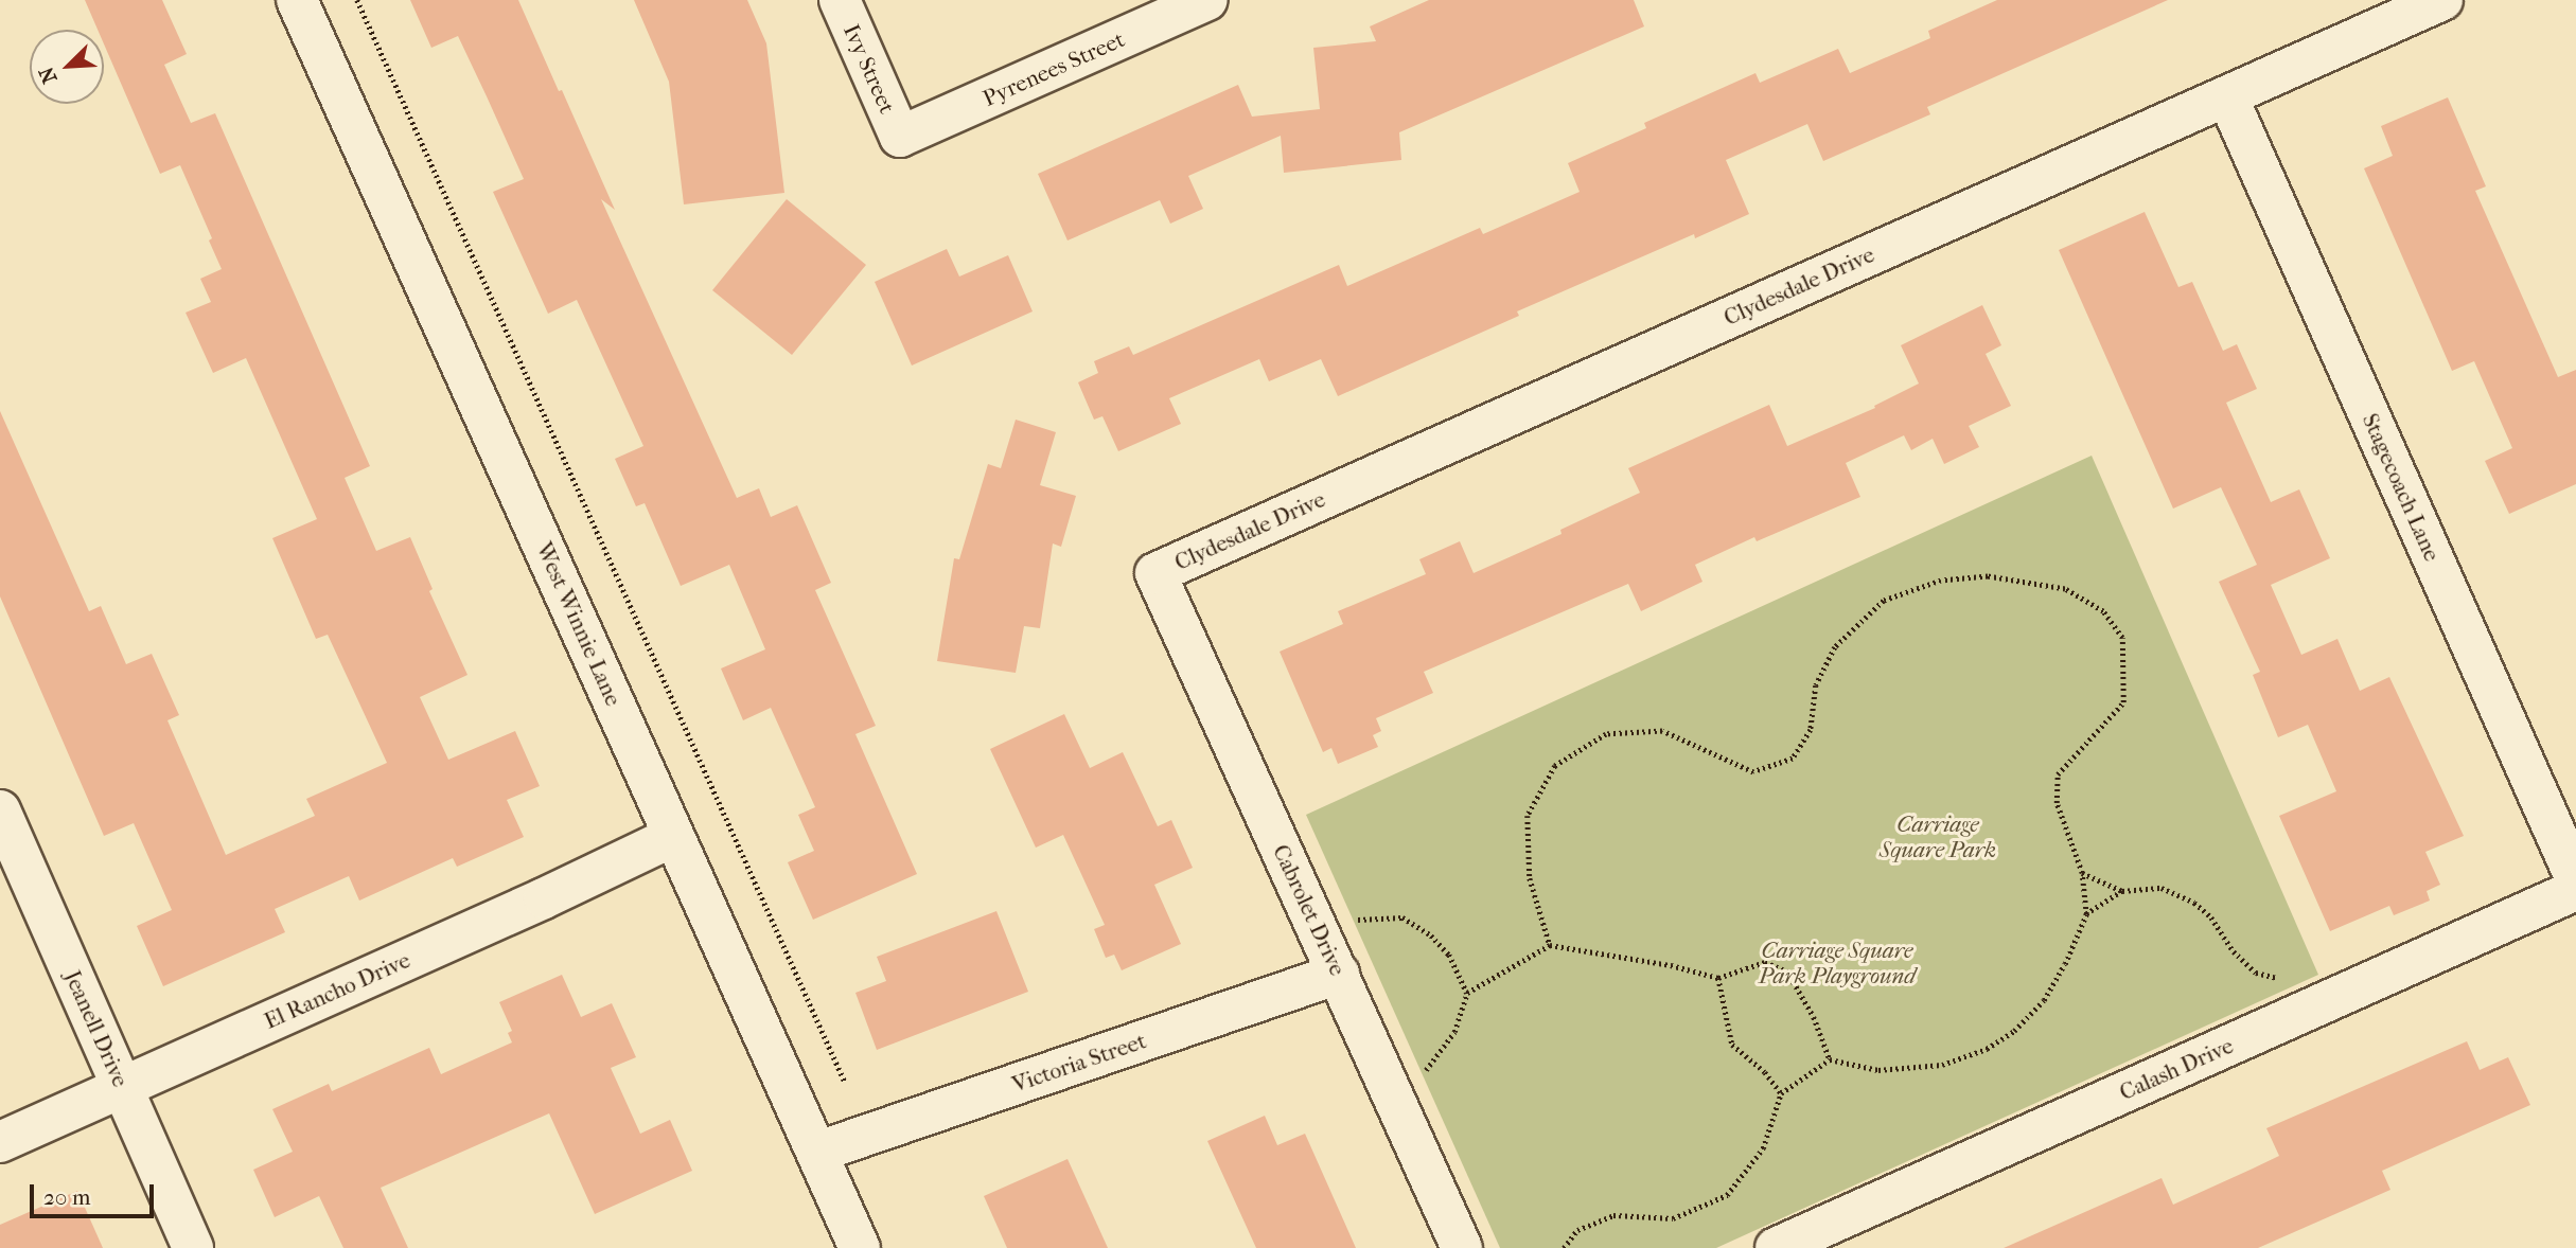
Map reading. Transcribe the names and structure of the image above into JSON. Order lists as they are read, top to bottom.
{
  "streets": {
    "street": [
      "Ivy Street",
      "Pyrenees Street",
      "Clydesdale Drive",
      "Stagecoach Lane",
      "West Winnie Lane",
      "Cabrolet Drive",
      "El Rancho Drive",
      "Jeanell Drive",
      "Victoria Street",
      "Calash Drive"
    ]
  },
  "crossings": [
    ["Ivy Street", "Pyrenees Street"],
    ["Clydesdale Drive", "Stagecoach Lane"],
    ["Clydesdale Drive", "Cabrolet Drive"],
    ["West Winnie Lane", "El Rancho Drive"],
    ["West Winnie Lane", "Victoria Street"],
    ["Cabrolet Drive", "Victoria Street"],
    ["El Rancho Drive", "Jeanell Drive"]
  ],
  "parks": ["Carriage Square Park", "Carriage Square Park Playground"],
  "scale_bar": "20 m",
  "north": "bottom left"
}
